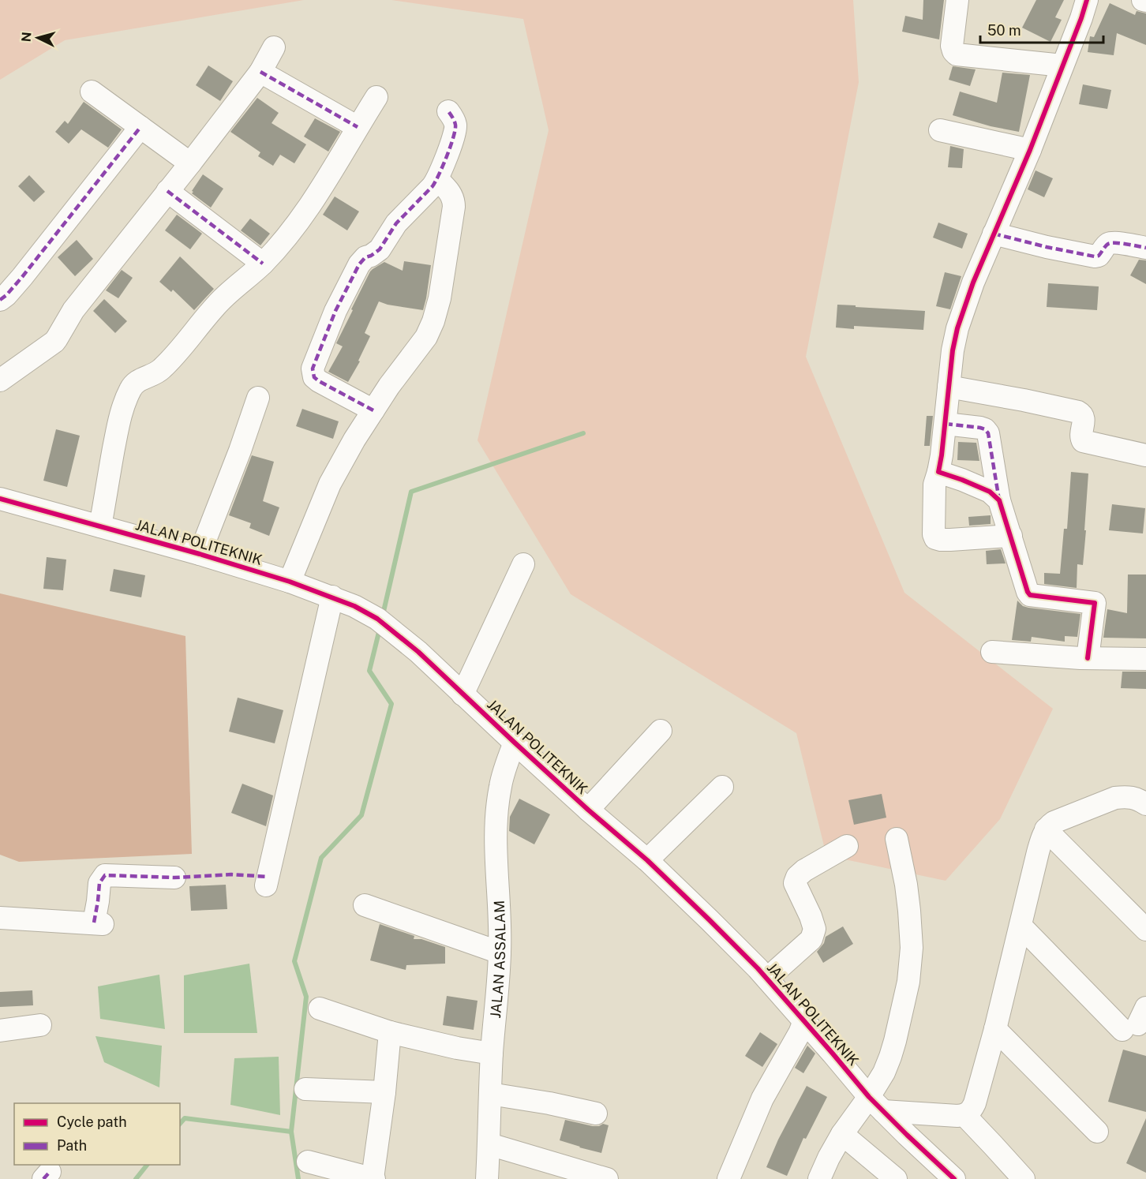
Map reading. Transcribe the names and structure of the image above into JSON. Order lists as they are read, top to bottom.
{
  "streets": {
    "street": ["JALAN POLITEKNIK", "JALAN ASSALAM"]
  },
  "crossings": [
    ["JALAN POLITEKNIK", "JALAN ASSALAM"]
  ],
  "legend": ["Cycle path", "Path"],
  "scale_bar": "50 m",
  "north": "left"
}
